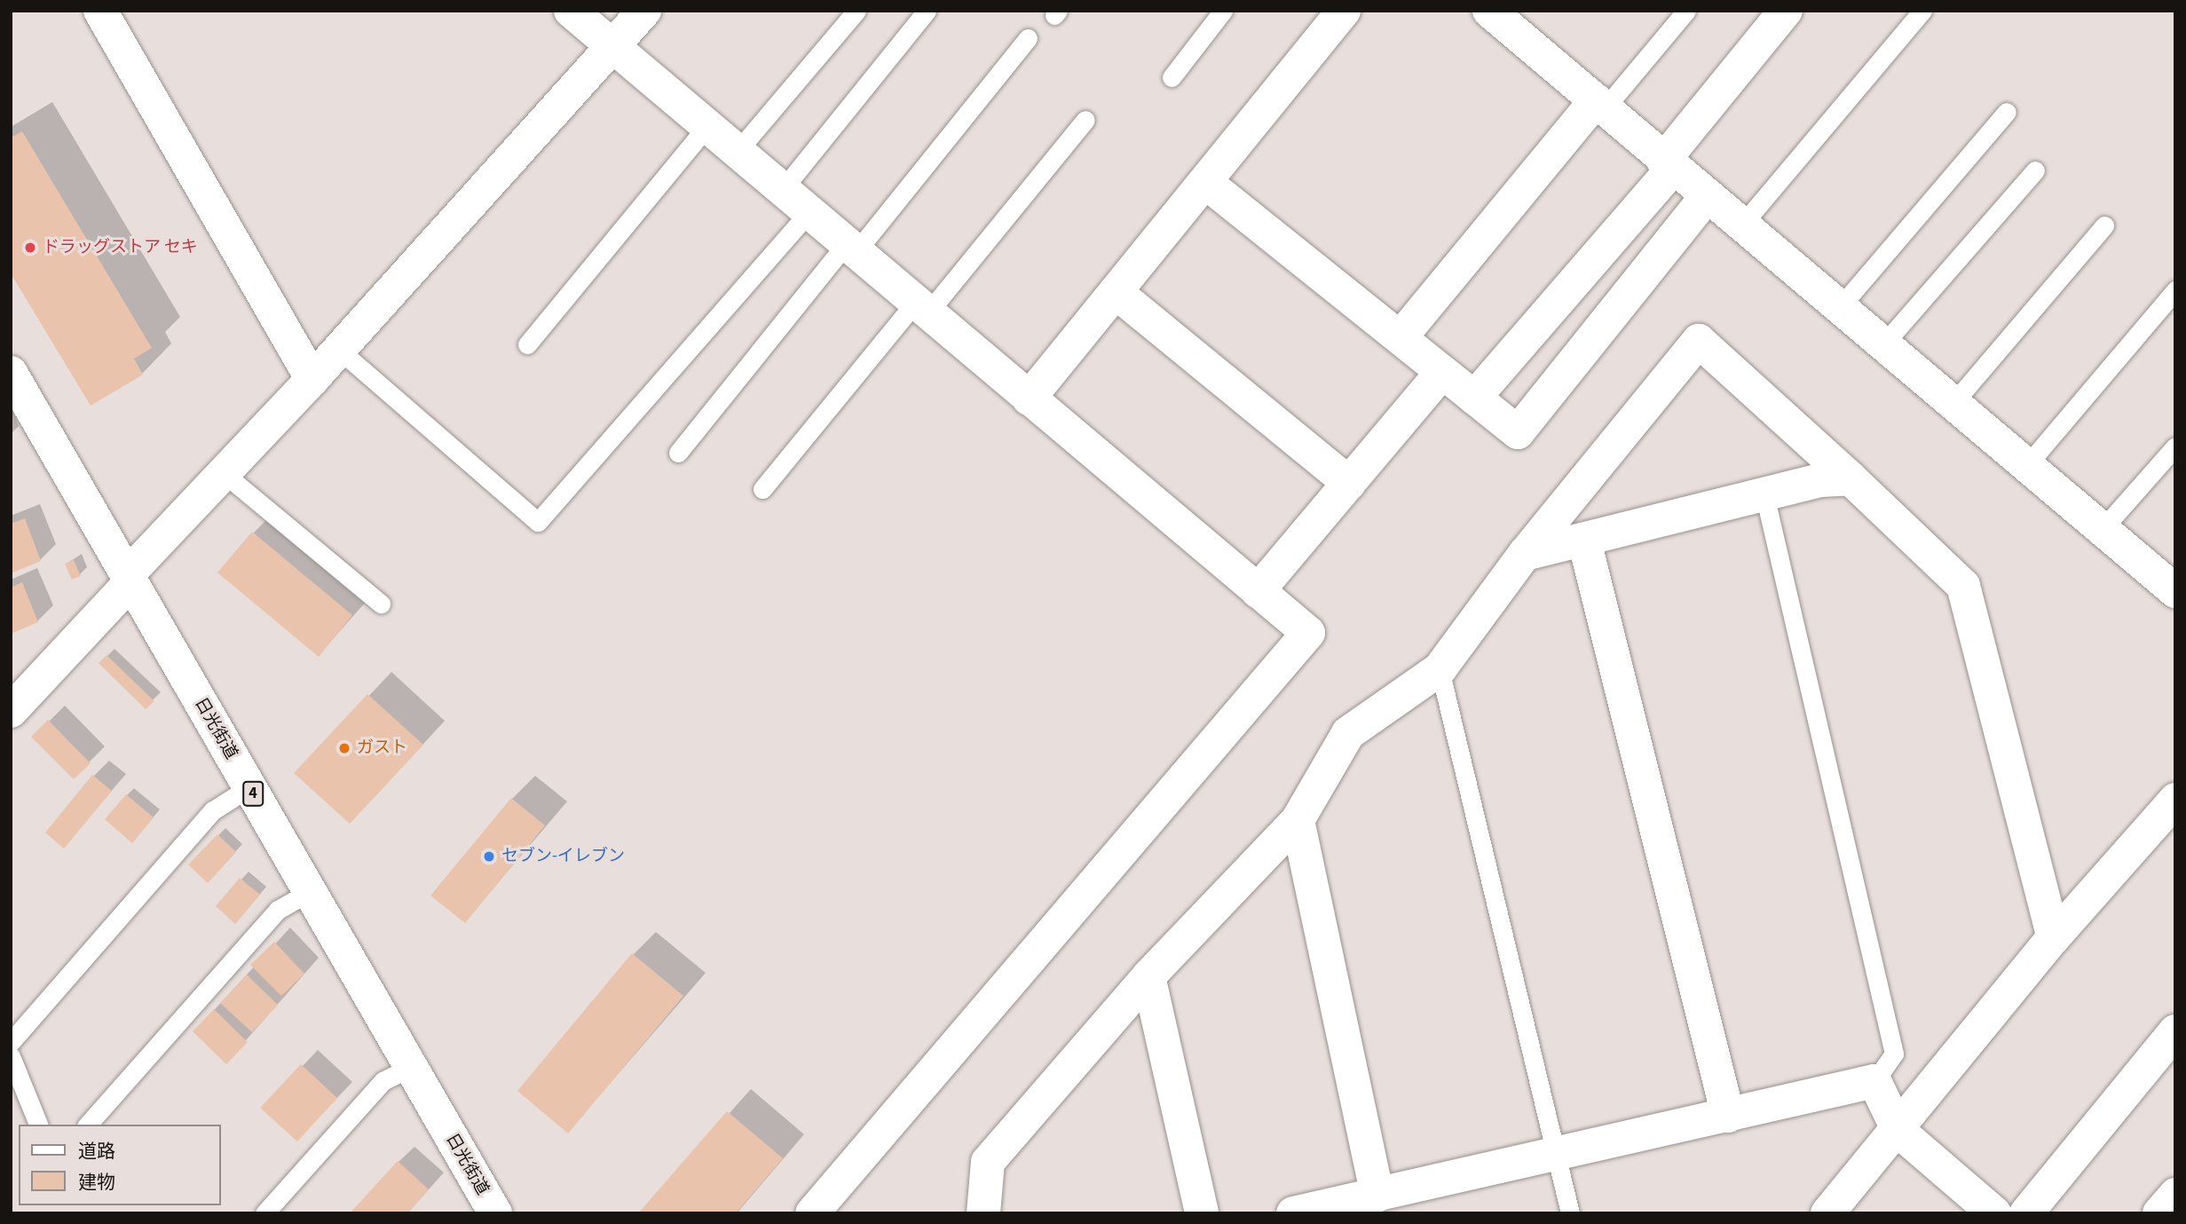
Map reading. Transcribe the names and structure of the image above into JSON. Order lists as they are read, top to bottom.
{
  "streets": {
    "main road": ["日光街道", "4"]
  },
  "places": ["ドラッグストア セキ", "ガスト", "セブン-イレブン"],
  "legend": ["道路", "建物"]
}
